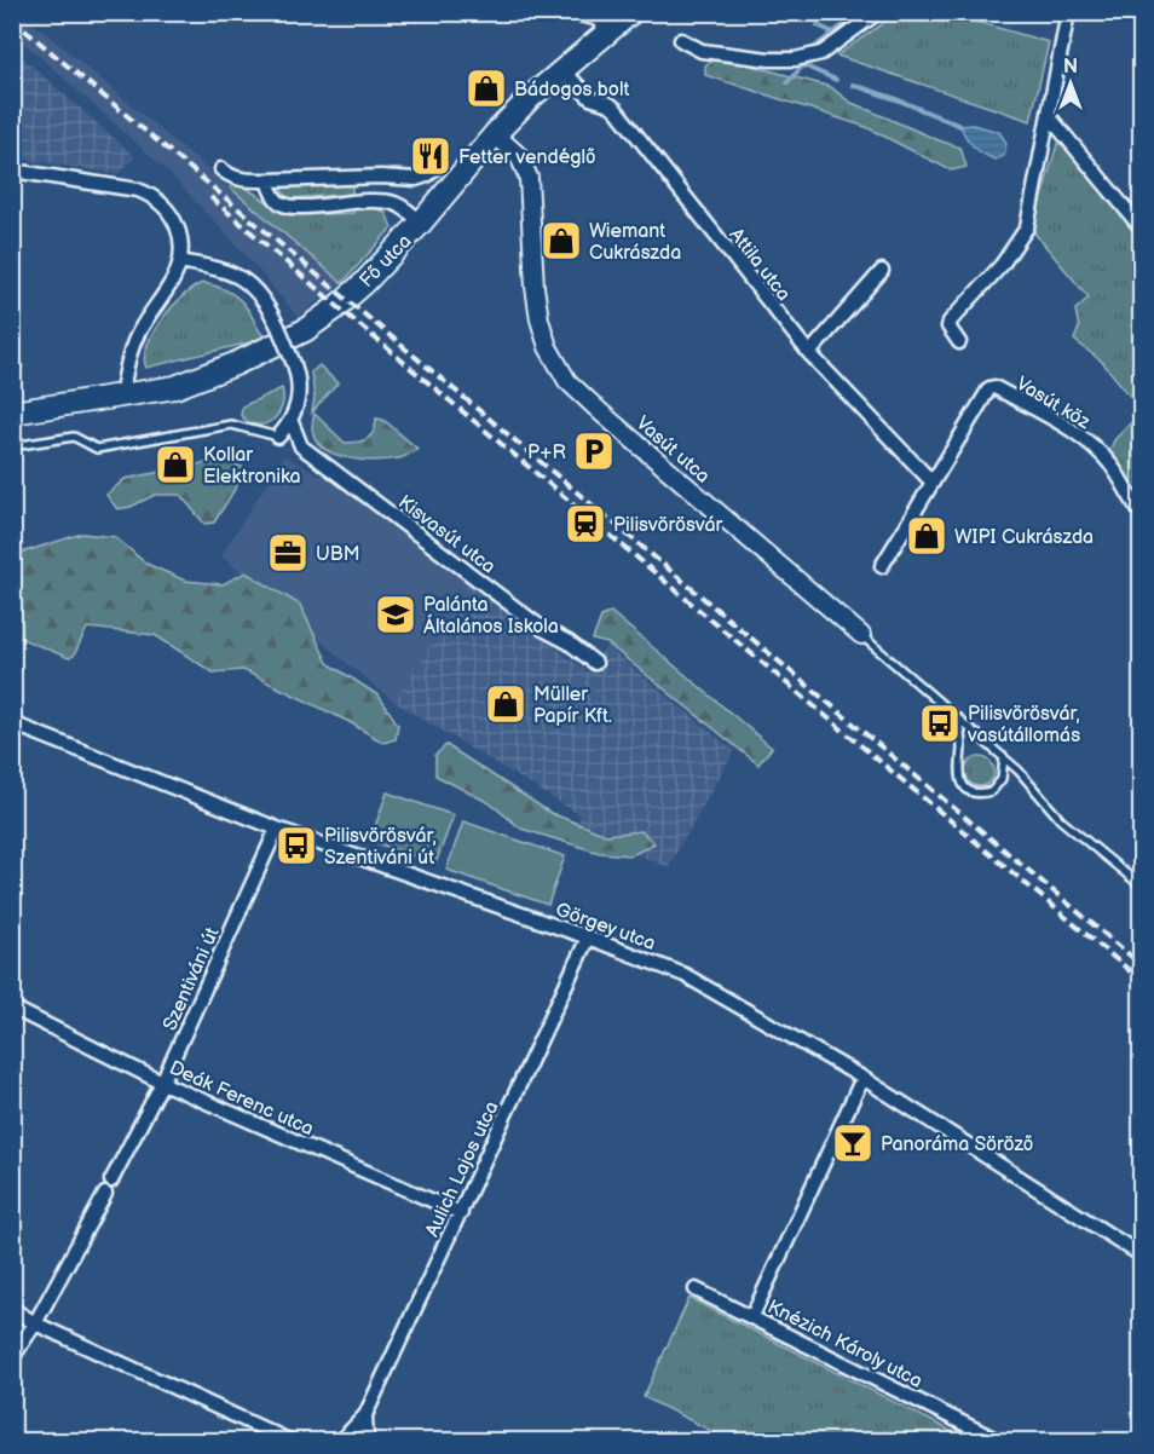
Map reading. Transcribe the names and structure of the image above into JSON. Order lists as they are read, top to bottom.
{
  "streets": {
    "main road": ["Fő utca"],
    "street": [
      "Attila utca",
      "Vasút köz",
      "Vasút utca",
      "Kisvasút utca",
      "Görgey utca",
      "Szentiváni út",
      "Deák Ferenc utca",
      "Aulich Lajos utca",
      "Knézich Károly utca"
    ]
  },
  "crossings": [
    ["Fő utca", "Attila utca"],
    ["Fő utca", "Vasút utca"],
    ["Attila utca", "Vasút köz"],
    ["Görgey utca", "Szentiváni út"],
    ["Görgey utca", "Aulich Lajos utca"],
    ["Görgey utca", "Knézich Károly utca"],
    ["Szentiváni út", "Deák Ferenc utca"],
    ["Deák Ferenc utca", "Aulich Lajos utca"]
  ],
  "places": {
    "shop": [
      "Bádogos bolt",
      "Wiemant Cukrászda",
      "Kollar Elektronika",
      "WIPI Cukrászda",
      "Müller Papír Kft."
    ],
    "restaurant": ["Fetter vendéglő"],
    "parking": ["P+R"],
    "station": ["Pilisvörösvár"],
    "office": ["UBM"],
    "school or university": ["Palánta Általános Iskola"],
    "bus stop": ["Pilisvörösvár, vasútállomás", "Pilisvörösvár, Szentiváni út"],
    "bar": ["Panoráma Söröző"]
  },
  "north": "top"
}
